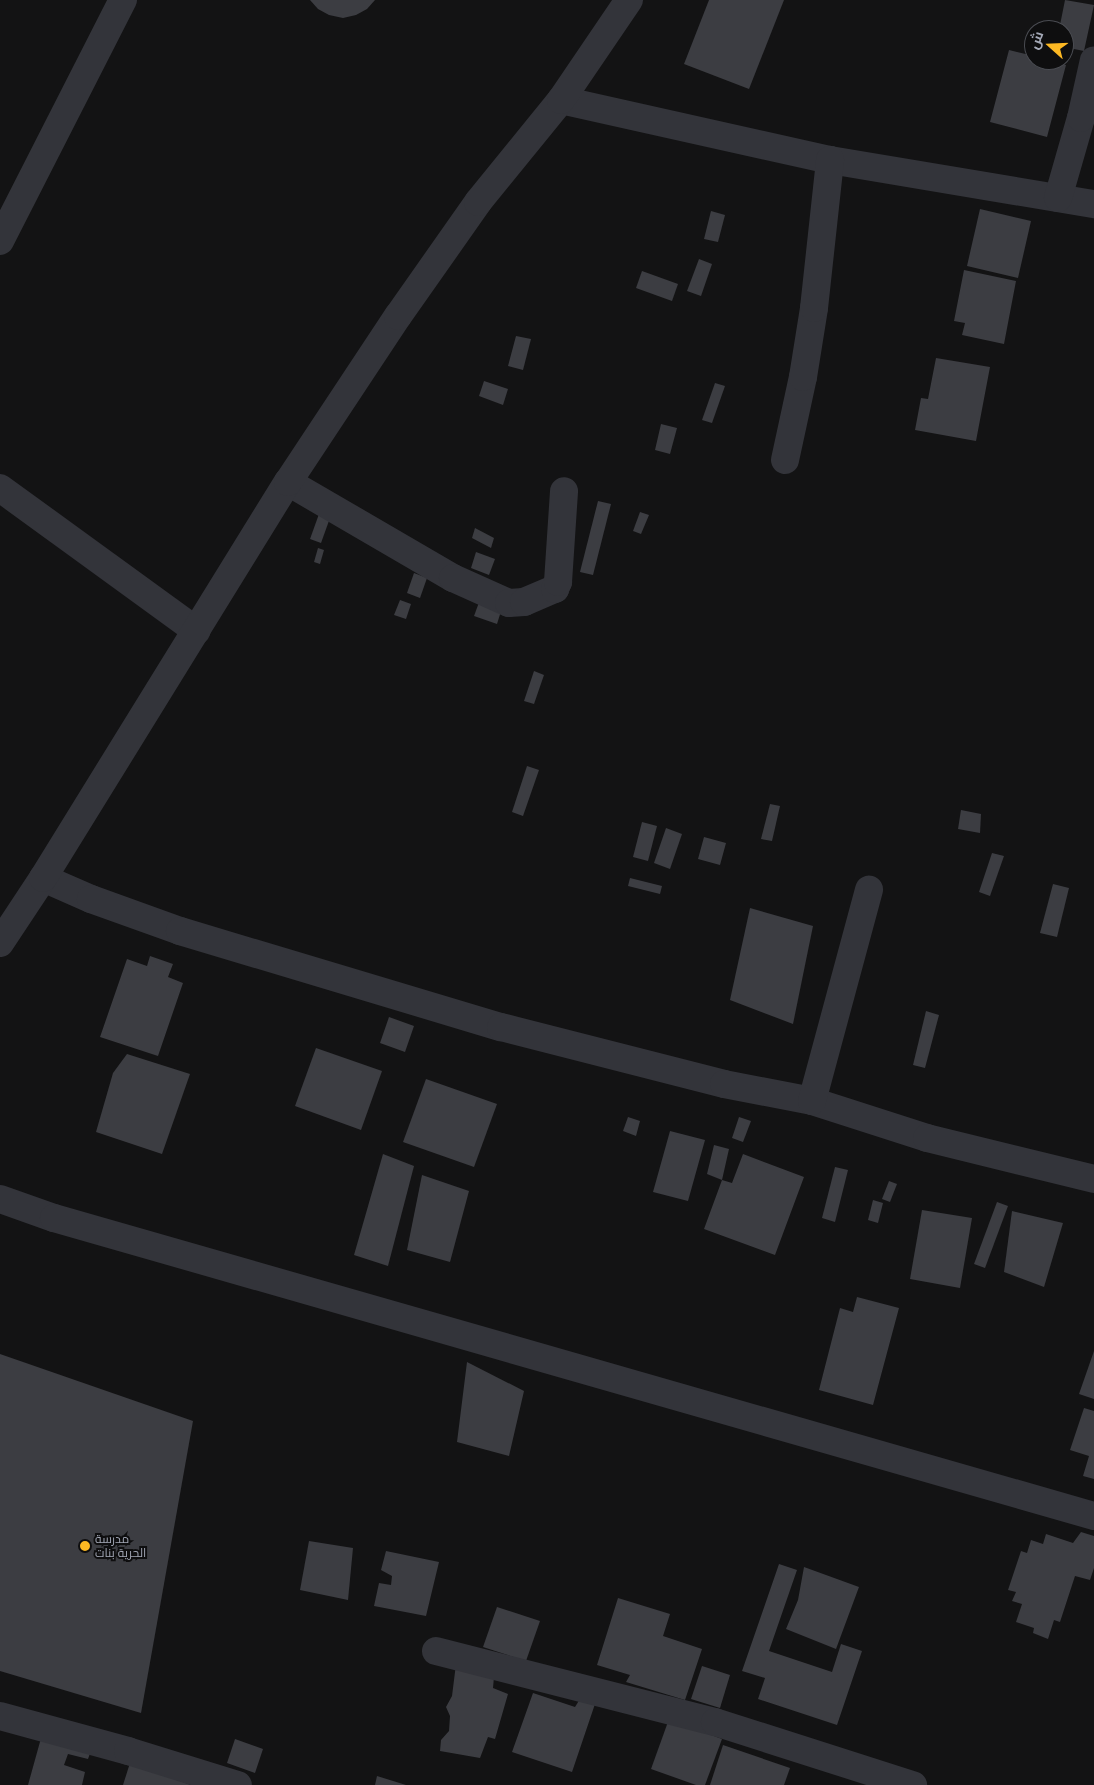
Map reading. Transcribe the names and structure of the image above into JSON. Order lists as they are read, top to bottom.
{
  "places": ["مدرسة الحرية بنات"],
  "north": "left"
}
